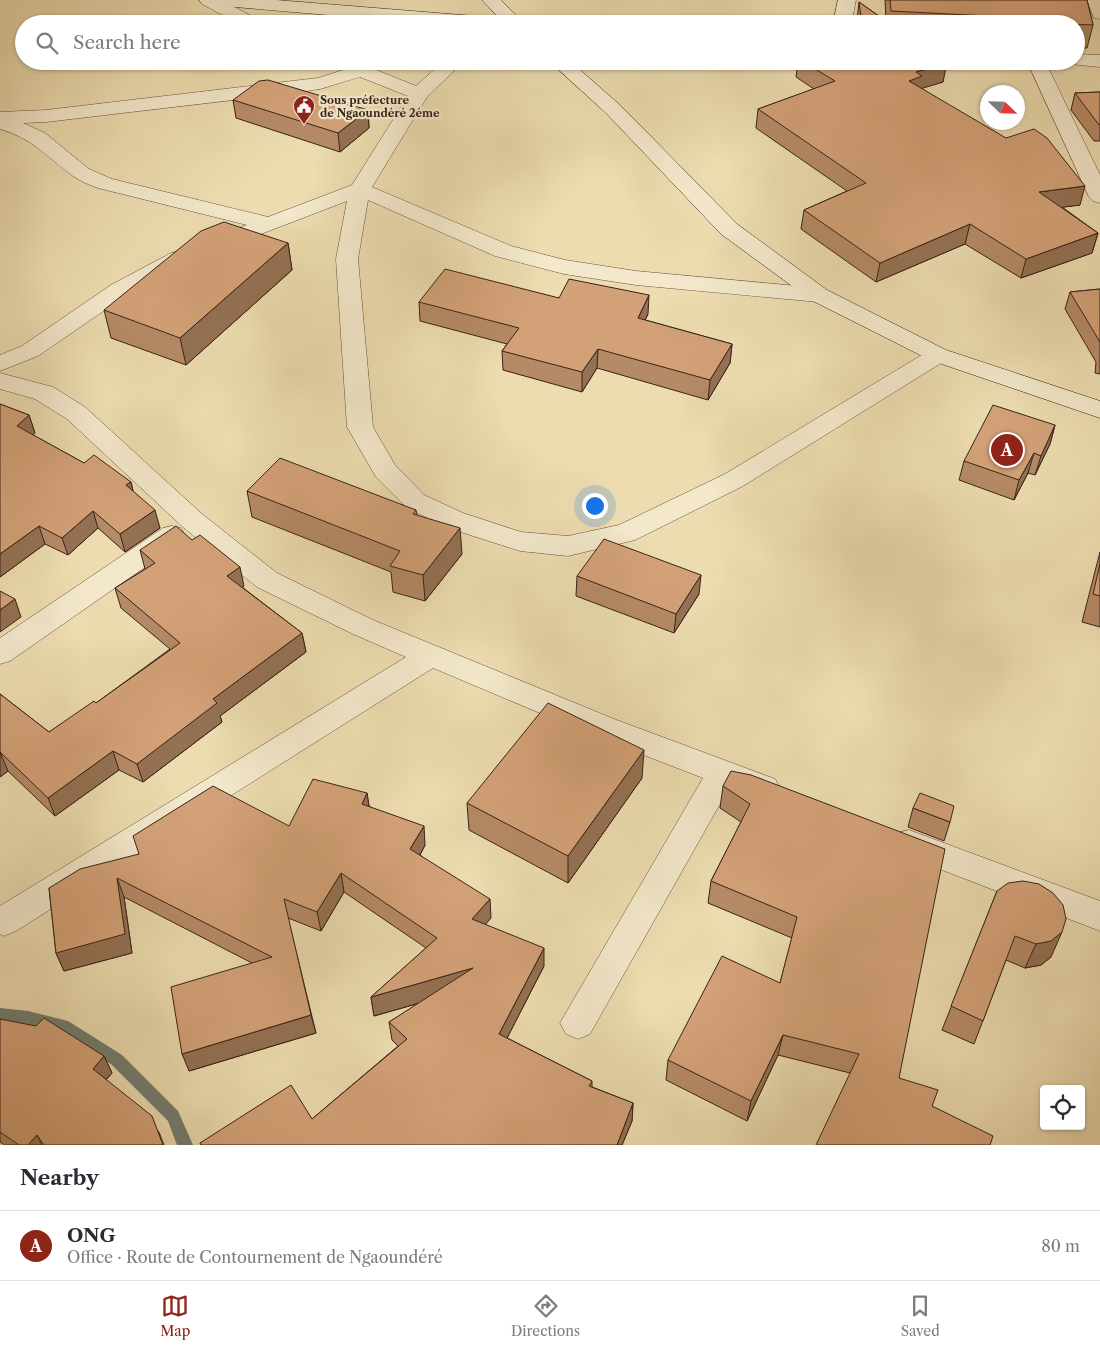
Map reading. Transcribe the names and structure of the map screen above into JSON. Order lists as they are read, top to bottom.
{
  "places": {
    "public building": ["Sous préfecture de Ngaoundéré 2éme"]
  },
  "north": "bottom right",
  "page": {
    "search": "Search here",
    "pins": "A",
    "heading": "Nearby",
    "list": [
      {
        "mark": "A",
        "name": "ONG",
        "note": "Office · Route de Contournement de Ngaoundéré",
        "value": "80 m"
      }
    ],
    "nav": ["Map", "Directions", "Saved"]
  }
}
